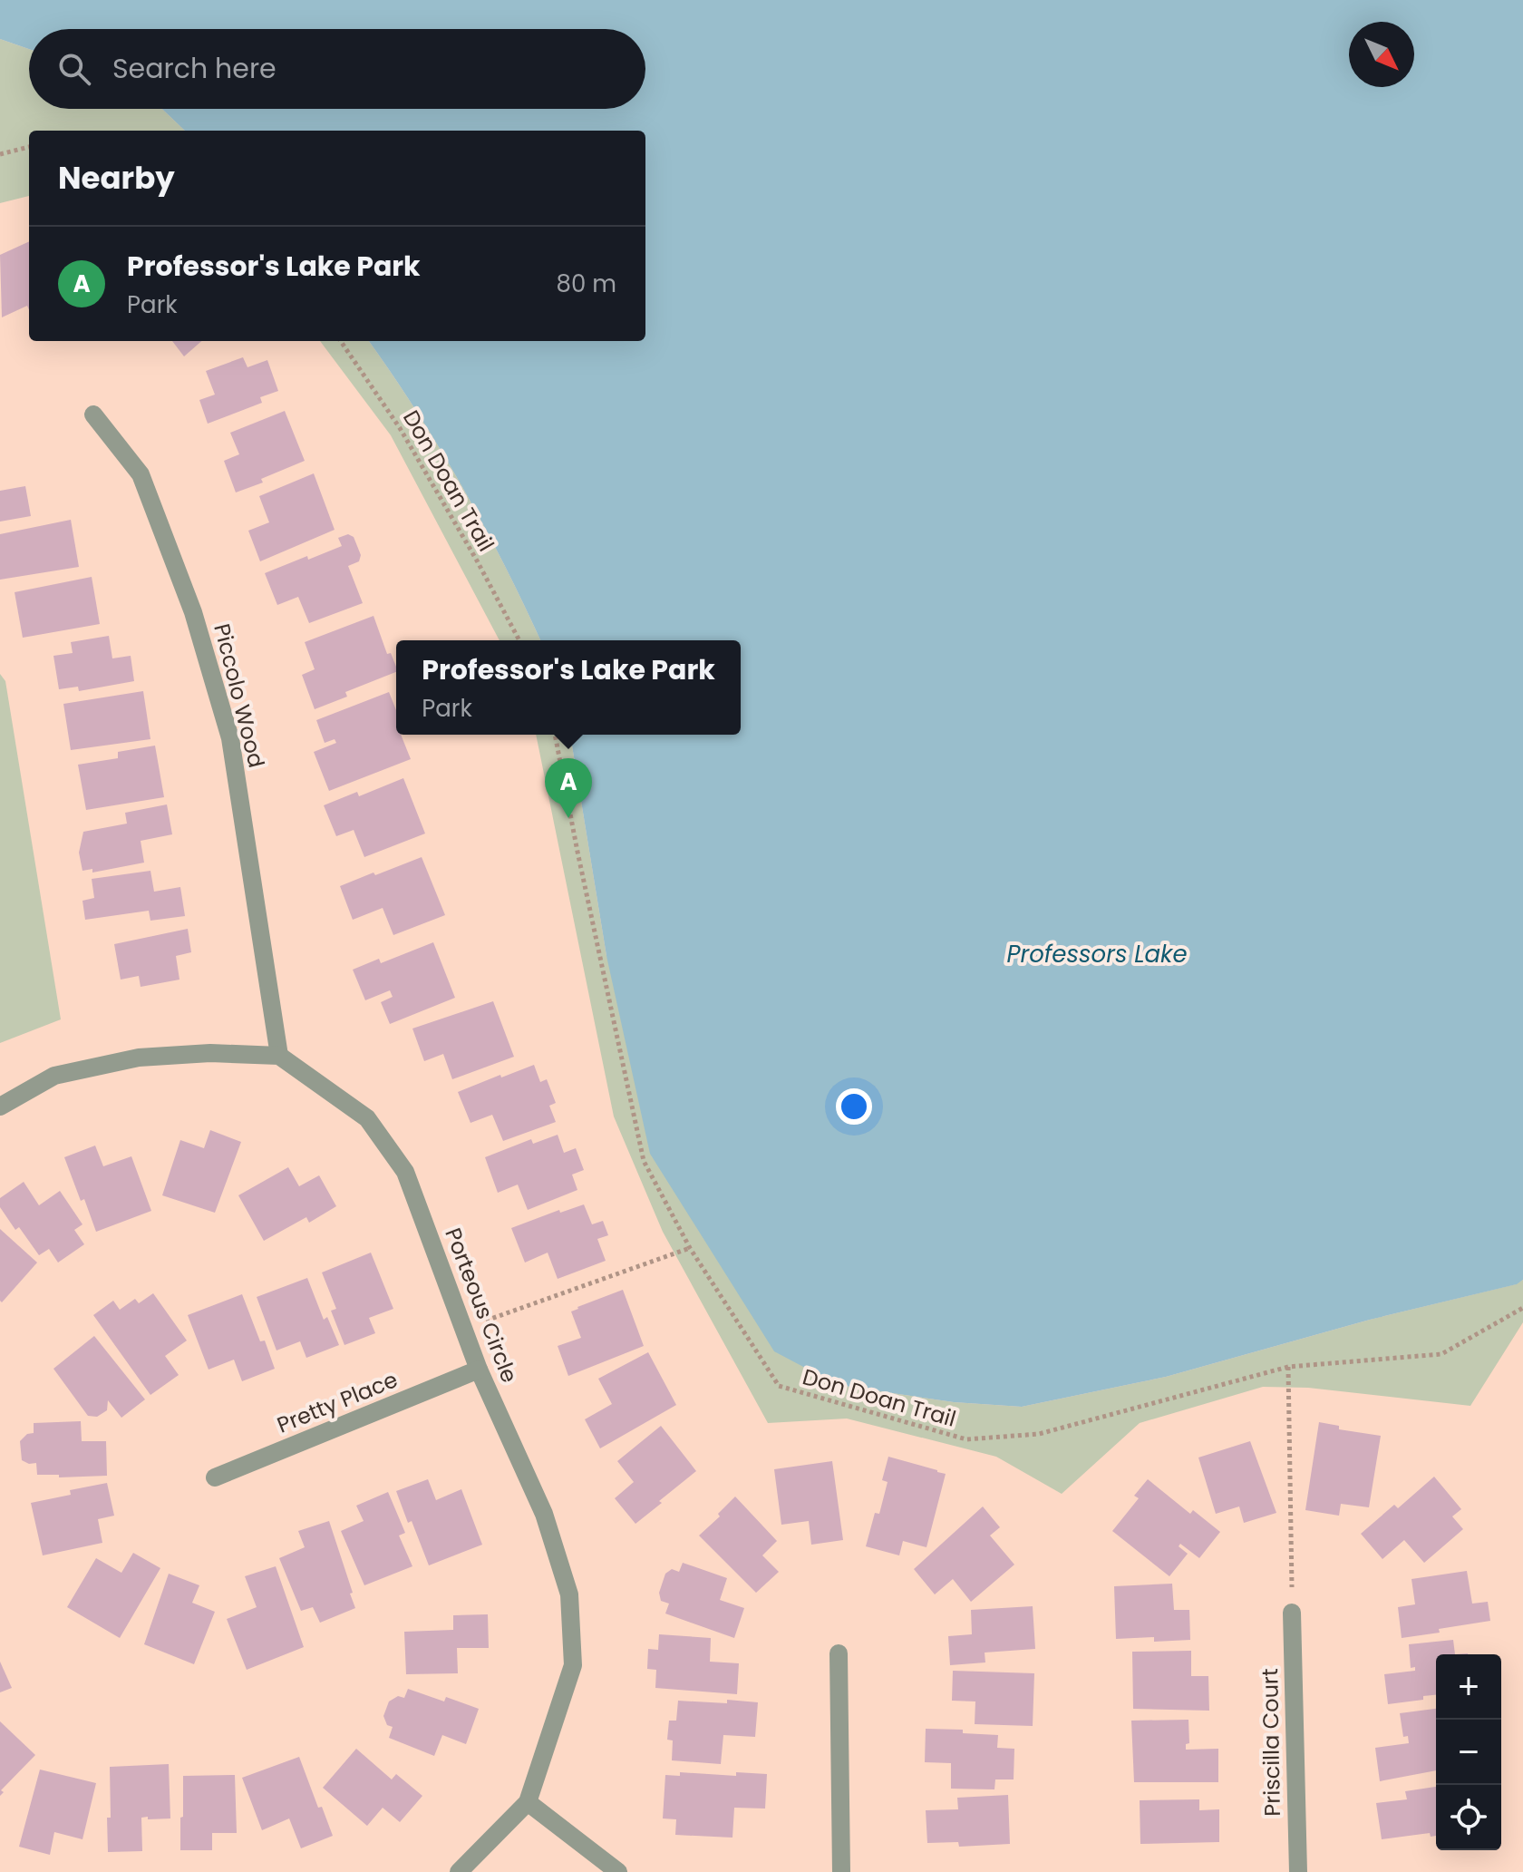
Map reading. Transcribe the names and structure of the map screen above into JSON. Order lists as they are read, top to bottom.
{
  "streets": {
    "street": [
      "Piccolo Wood",
      "Porteous Circle",
      "Pretty Place",
      "Priscilla Court"
    ],
    "path": ["Don Doan Trail"]
  },
  "crossings": [
    ["Piccolo Wood", "Porteous Circle"],
    ["Porteous Circle", "Pretty Place"]
  ],
  "water": ["Professors Lake"],
  "north": "bottom right",
  "page": {
    "search": "Search here",
    "heading": "Nearby",
    "list": [
      {
        "mark": "A",
        "name": "Professor's Lake Park",
        "note": "Park",
        "value": "80 m"
      }
    ],
    "popup": ["Professor's Lake Park", "Park"],
    "pins": "A",
    "map_buttons": ["+", "−"]
  }
}
